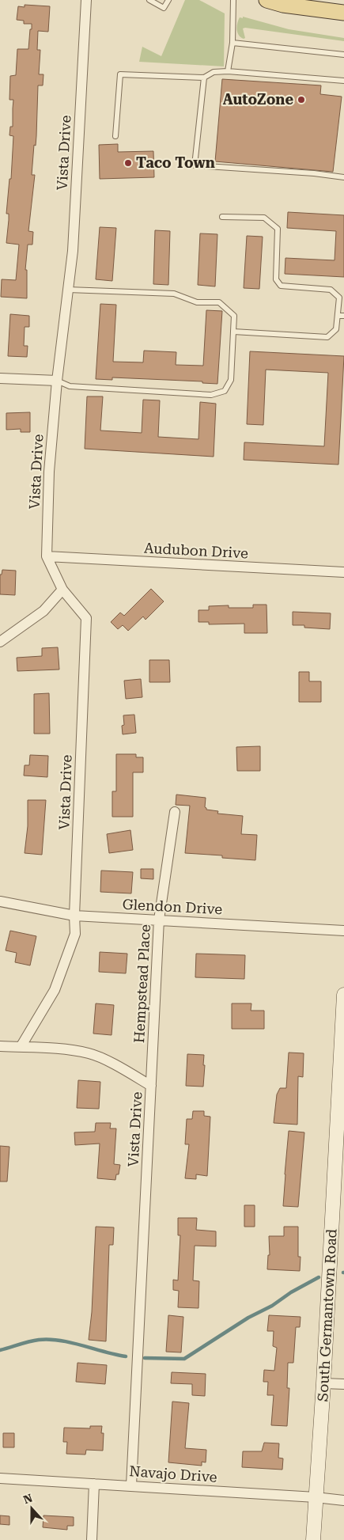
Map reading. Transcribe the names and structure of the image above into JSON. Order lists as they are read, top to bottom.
{
  "streets": {
    "main road": ["South Germantown Road"],
    "street": [
      "Vista Drive",
      "Audubon Drive",
      "Glendon Drive",
      "Hempstead Place",
      "Navajo Drive"
    ]
  },
  "crossings": [
    ["Vista Drive", "Audubon Drive"],
    ["Vista Drive", "Glendon Drive"],
    ["Vista Drive", "Hempstead Place"],
    ["Vista Drive", "Navajo Drive"],
    ["Glendon Drive", "Hempstead Place"],
    ["South Germantown Road", "Navajo Drive"]
  ],
  "places": ["AutoZone", "Taco Town"],
  "north": "top"
}
